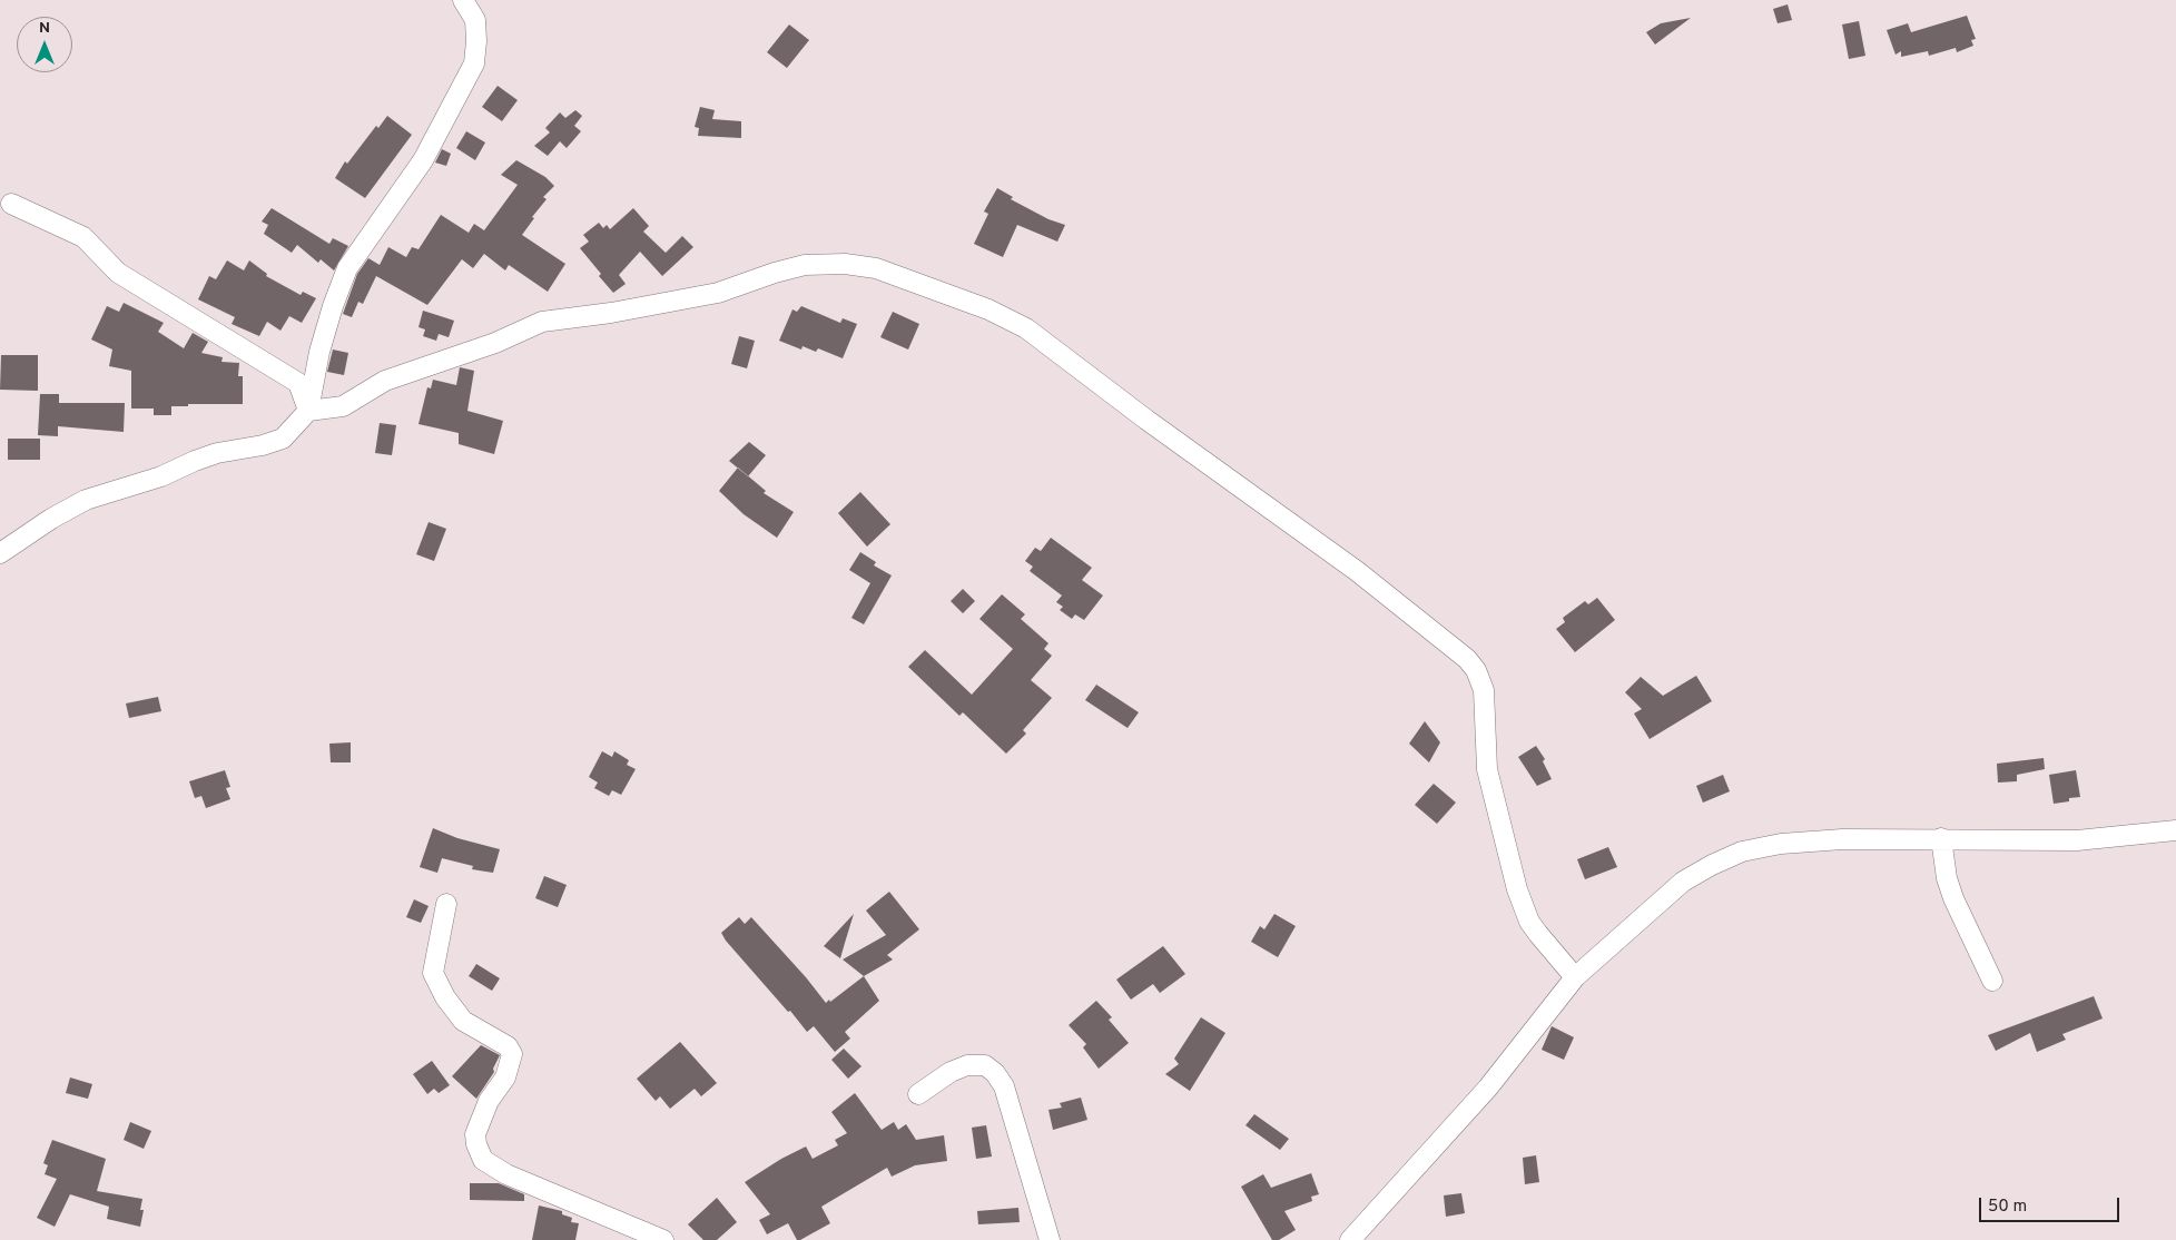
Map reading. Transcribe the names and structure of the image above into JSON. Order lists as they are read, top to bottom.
{
  "scale_bar": "50 m",
  "north": "top"
}
